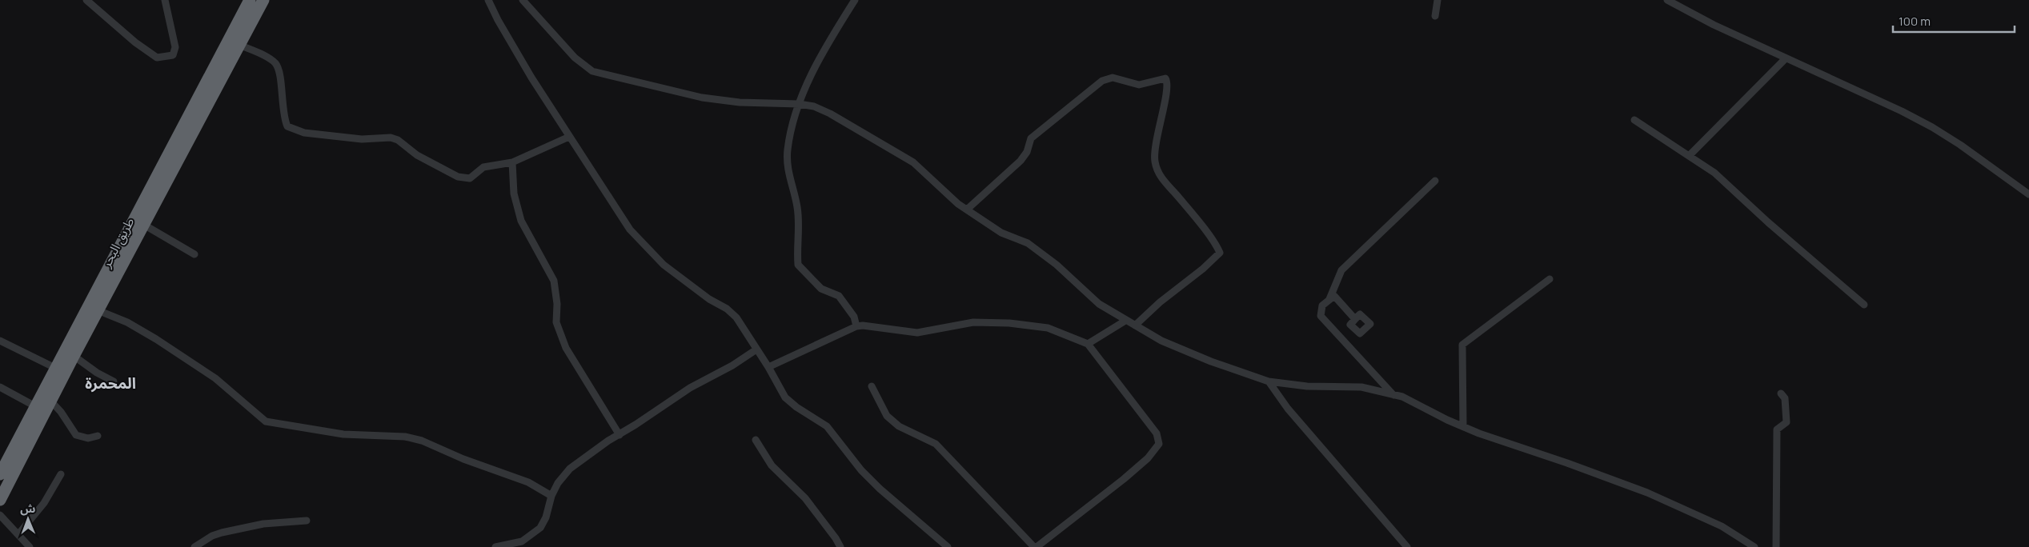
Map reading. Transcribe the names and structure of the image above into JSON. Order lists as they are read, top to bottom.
{
  "streets": {
    "highway": ["طريق البحر"]
  },
  "districts": ["المحمرة"],
  "scale_bar": "100 m",
  "north": "top"
}
